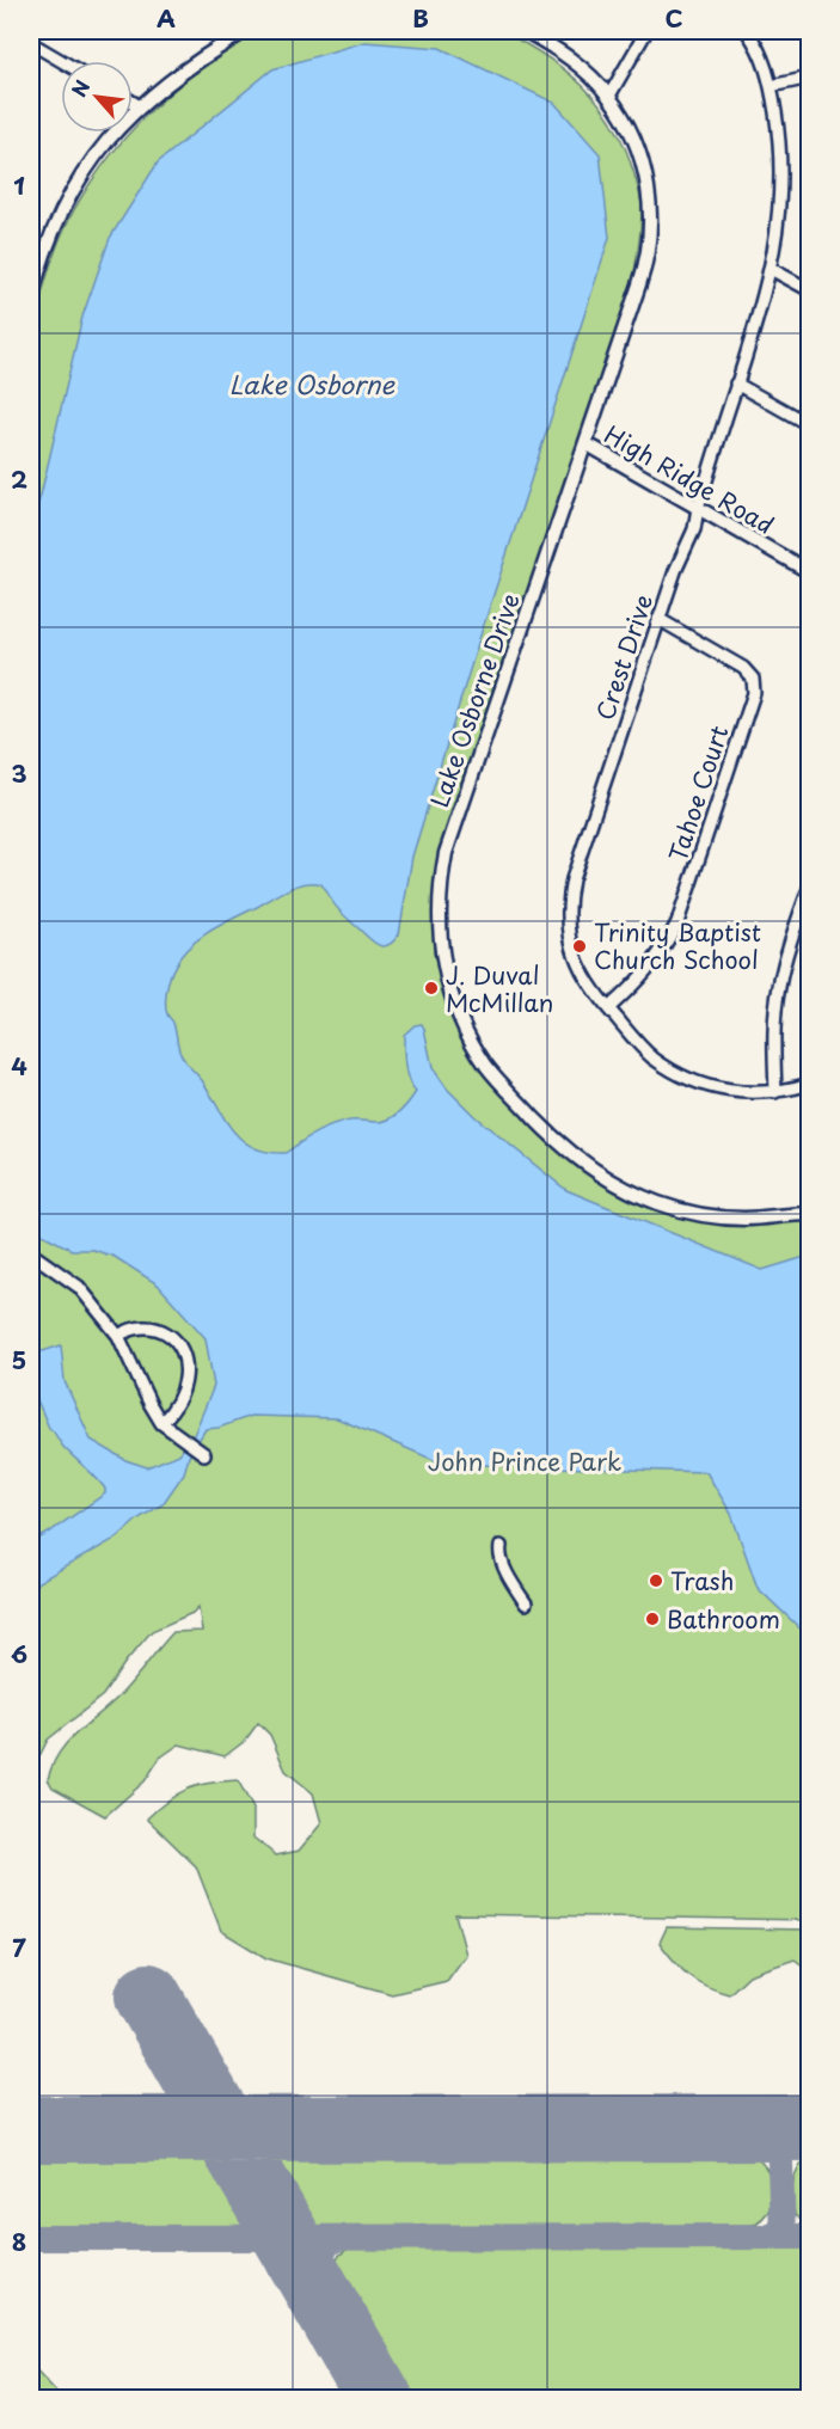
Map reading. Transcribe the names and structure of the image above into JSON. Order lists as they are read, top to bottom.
{
  "streets": {
    "street": [
      "High Ridge Road",
      "Crest Drive",
      "Lake Osborne Drive",
      "Tahoe Court"
    ]
  },
  "crossings": [
    ["High Ridge Road", "Crest Drive"],
    ["High Ridge Road", "Lake Osborne Drive"],
    ["Crest Drive", "Tahoe Court"]
  ],
  "water": ["Lake Osborne"],
  "parks": ["John Prince Park"],
  "places": [
    "Trinity Baptist Church School",
    "J. Duval McMillan",
    "Trash",
    "Bathroom"
  ],
  "north": "top left",
  "grid": {
    "columns": ["A", "B", "C"],
    "rows": [
      "1",
      "2",
      "3",
      "4",
      "5",
      "6",
      "7",
      "8"
    ]
  }
}
